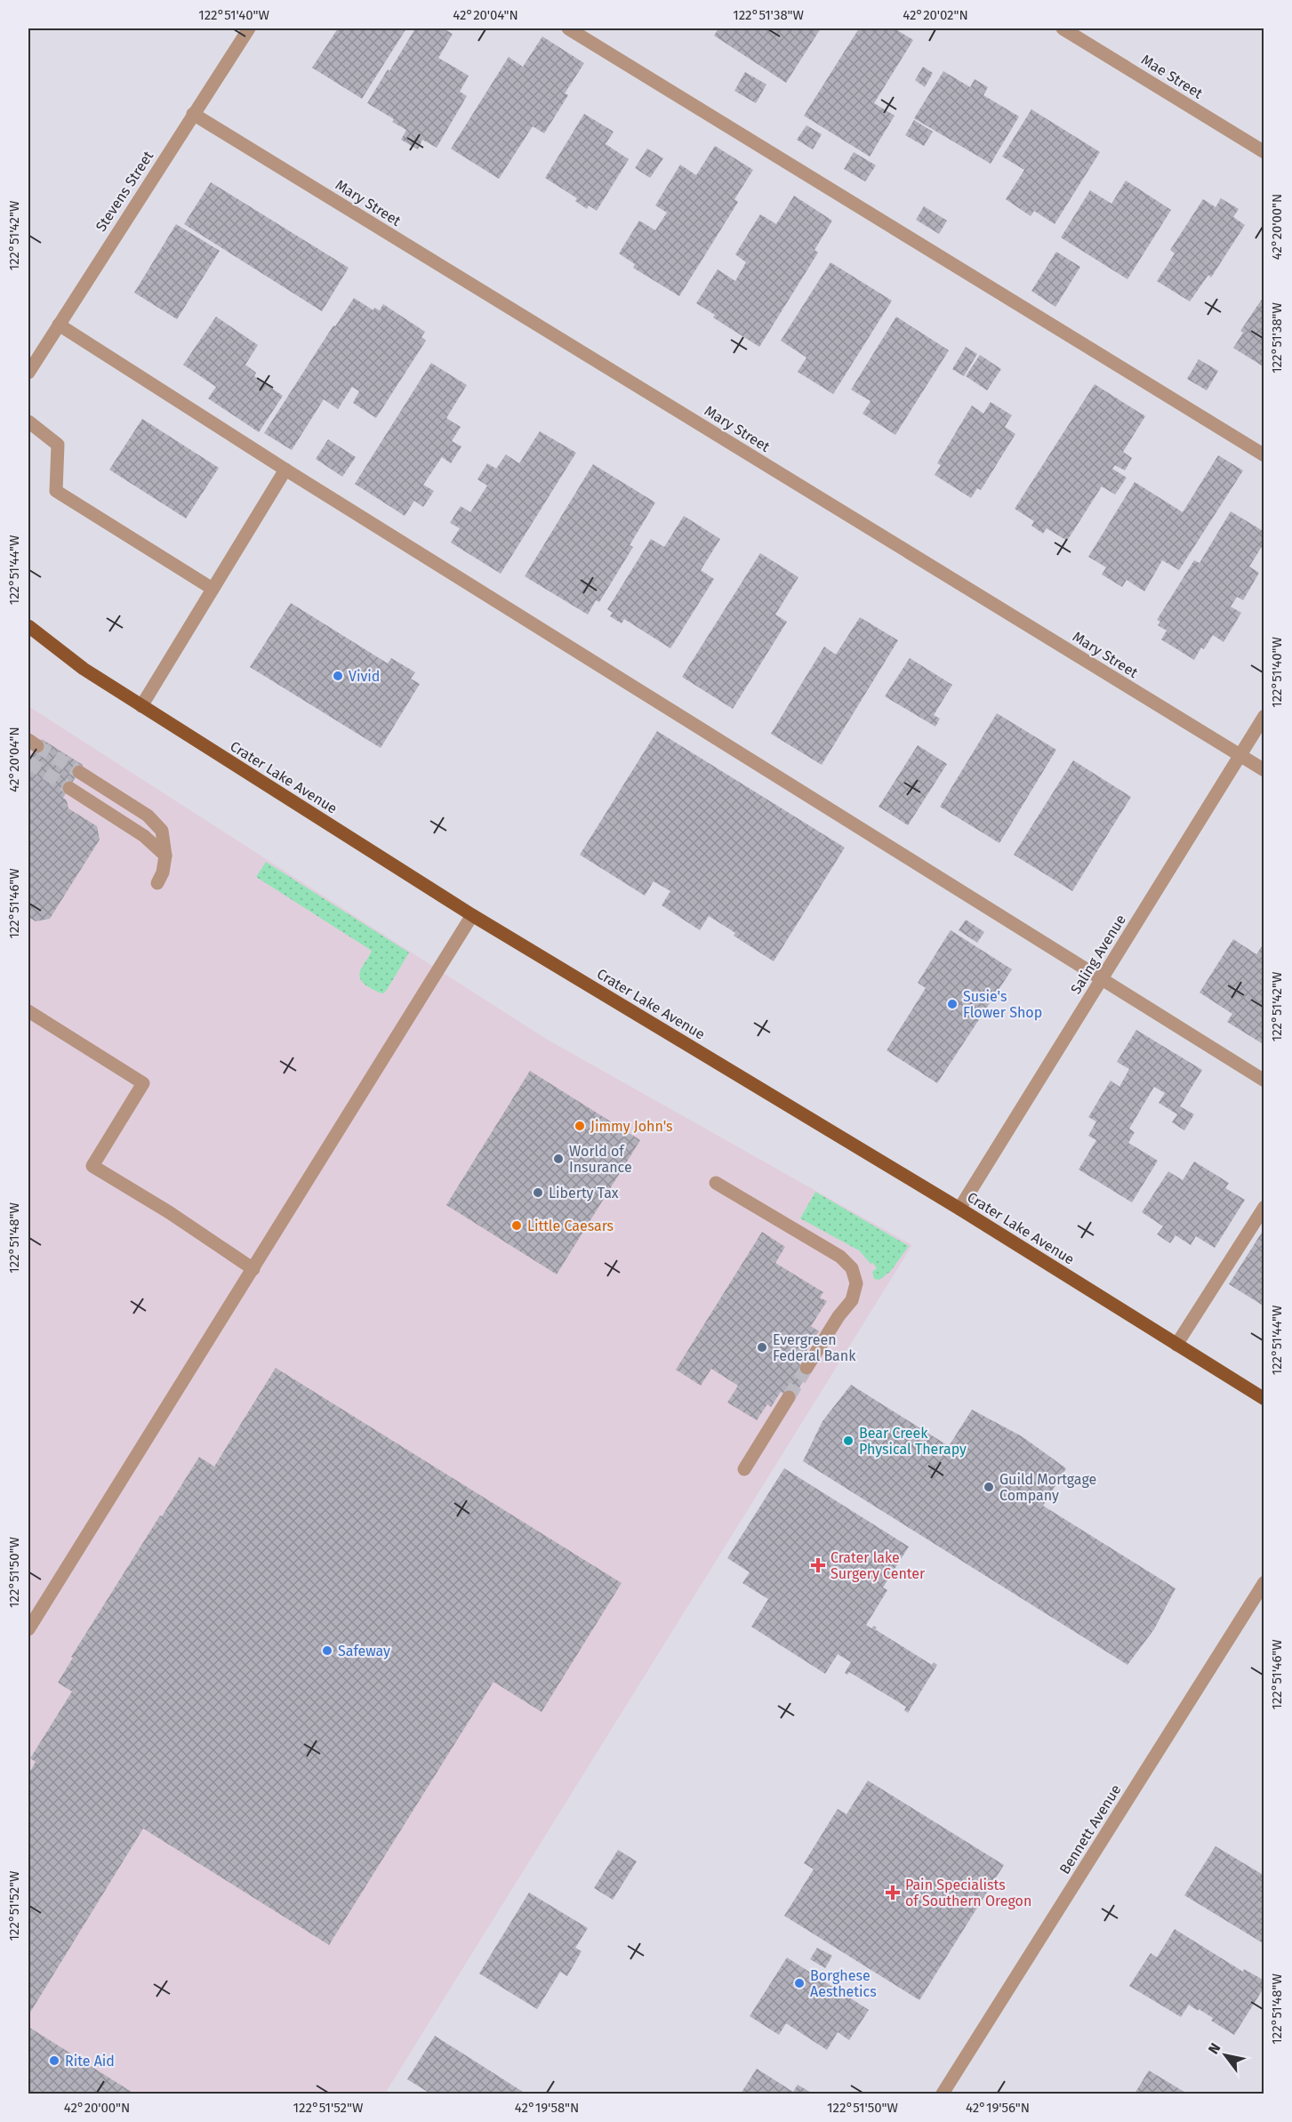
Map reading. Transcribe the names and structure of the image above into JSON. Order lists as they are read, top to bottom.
{
  "streets": {
    "main road": ["Crater Lake Avenue"],
    "street": [
      "Mae Street",
      "Stevens Street",
      "Mary Street",
      "Saling Avenue",
      "Bennett Avenue"
    ]
  },
  "crossings": [
    ["Stevens Street", "Mary Street"],
    ["Mary Street", "Saling Avenue"],
    ["Crater Lake Avenue", "Saling Avenue"]
  ],
  "places": {
    "other": [
      "Vivid",
      "Susie's Flower Shop",
      "Jimmy John's",
      "World of Insurance",
      "Liberty Tax",
      "Little Caesars",
      "Evergreen Federal Bank",
      "Bear Creek Physical Therapy",
      "Guild Mortgage Company",
      "Safeway",
      "Borghese Aesthetics",
      "Rite Aid"
    ],
    "health": ["Crater lake Surgery Center", "Pain Specialists of Southern Oregon"]
  },
  "north": "top left",
  "coordinates": [
    "122°51'40\"W",
    "42°20'04\"N",
    "122°51'38\"W",
    "42°20'02\"N",
    "42°20'00\"N",
    "122°51'42\"W",
    "122°51'44\"W",
    "122°51'46\"W",
    "122°51'48\"W",
    "122°51'50\"W",
    "122°51'52\"W",
    "42°19'58\"N",
    "42°19'56\"N"
  ]
}
